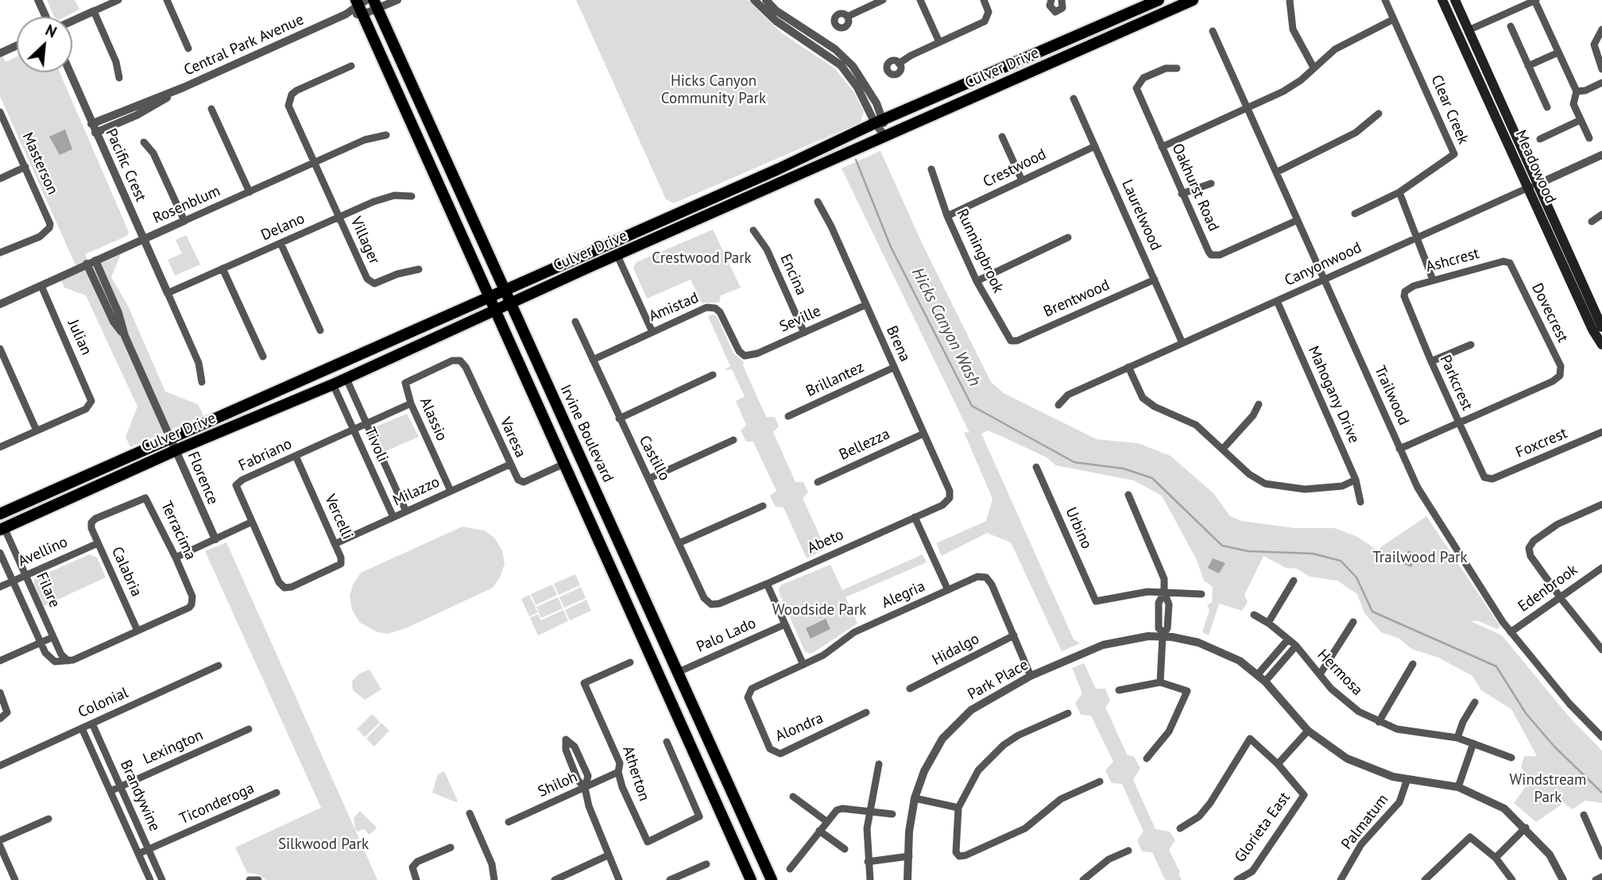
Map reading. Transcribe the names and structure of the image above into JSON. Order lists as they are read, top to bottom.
{
  "streets": {
    "main road": ["Culver Drive", "Meadowood", "Irvine Boulevard"],
    "street": [
      "Central Park Avenue",
      "Clear Creek",
      "Masterson",
      "Pacific Crest",
      "Crestwood",
      "Oakhurst Road",
      "Rosenblum",
      "Laurelwood",
      "Delano",
      "Villager",
      "Runningbrook",
      "Ashcrest",
      "Canyonwood",
      "Encina",
      "Brentwood",
      "Amistad",
      "Dovecrest",
      "Seville",
      "Julian",
      "Brena",
      "Brillantez",
      "Parkcrest",
      "Mahogany Drive",
      "Trailwood",
      "Alassio",
      "Varesa",
      "Foxcrest",
      "Tivoli",
      "Bellezza",
      "Fabriano",
      "Castillo",
      "Florence",
      "Milazzo",
      "Vercelli",
      "Urbino",
      "Terracima",
      "Abeto",
      "Avellino",
      "Calabria",
      "Edenbrook",
      "Filare",
      "Alegria",
      "Palo Lado",
      "Hidalgo",
      "Hermosa",
      "Park Place",
      "Colonial",
      "Alondra",
      "Lexington",
      "Atherton",
      "Shiloh",
      "Brandywine",
      "Ticonderoga",
      "Palmatum",
      "Glorieta East"
    ]
  },
  "crossings": [
    ["Central Park Avenue", "Pacific Crest"],
    ["Central Park Avenue", "Irvine Boulevard"],
    ["Culver Drive", "Irvine Boulevard"],
    ["Culver Drive", "Tivoli"],
    ["Culver Drive", "Florence"],
    ["Culver Drive", "Filare"],
    ["Pacific Crest", "Rosenblum"],
    ["Pacific Crest", "Delano"],
    ["Meadowood", "Canyonwood"],
    ["Crestwood", "Laurelwood"],
    ["Crestwood", "Runningbrook"],
    ["Oakhurst Road", "Trailwood"],
    ["Rosenblum", "Villager"],
    ["Rosenblum", "Julian"],
    ["Rosenblum", "Florence"],
    ["Laurelwood", "Canyonwood"],
    ["Laurelwood", "Brentwood"],
    ["Delano", "Villager"],
    ["Runningbrook", "Brentwood"],
    ["Ashcrest", "Dovecrest"],
    ["Ashcrest", "Parkcrest"],
    ["Canyonwood", "Mahogany Drive"],
    ["Canyonwood", "Trailwood"],
    ["Encina", "Seville"],
    ["Amistad", "Seville"],
    ["Amistad", "Castillo"],
    ["Dovecrest", "Parkcrest"],
    ["Seville", "Brena"],
    ["Brena", "Brillantez"],
    ["Brena", "Bellezza"],
    ["Brena", "Abeto"],
    ["Parkcrest", "Foxcrest"],
    ["Trailwood", "Edenbrook"],
    ["Alassio", "Varesa"],
    ["Alassio", "Fabriano"],
    ["Alassio", "Milazzo"],
    ["Irvine Boulevard", "Varesa"],
    ["Irvine Boulevard", "Palo Lado"],
    ["Varesa", "Milazzo"],
    ["Tivoli", "Fabriano"],
    ["Tivoli", "Milazzo"],
    ["Fabriano", "Vercelli"],
    ["Castillo", "Abeto"],
    ["Milazzo", "Vercelli"],
    ["Terracima", "Calabria"],
    ["Avellino", "Calabria"],
    ["Avellino", "Filare"],
    ["Alegria", "Hidalgo"],
    ["Alegria", "Alondra"],
    ["Park Place", "Palmatum"],
    ["Colonial", "Brandywine"],
    ["Lexington", "Brandywine"],
    ["Atherton", "Shiloh"],
    ["Brandywine", "Ticonderoga"]
  ],
  "water": ["Hicks Canyon Wash"],
  "parks": [
    "Hicks Canyon Community Park",
    "Crestwood Park",
    "Trailwood Park",
    "Woodside Park",
    "Windstream Park",
    "Silkwood Park"
  ],
  "north": "top right"
}
